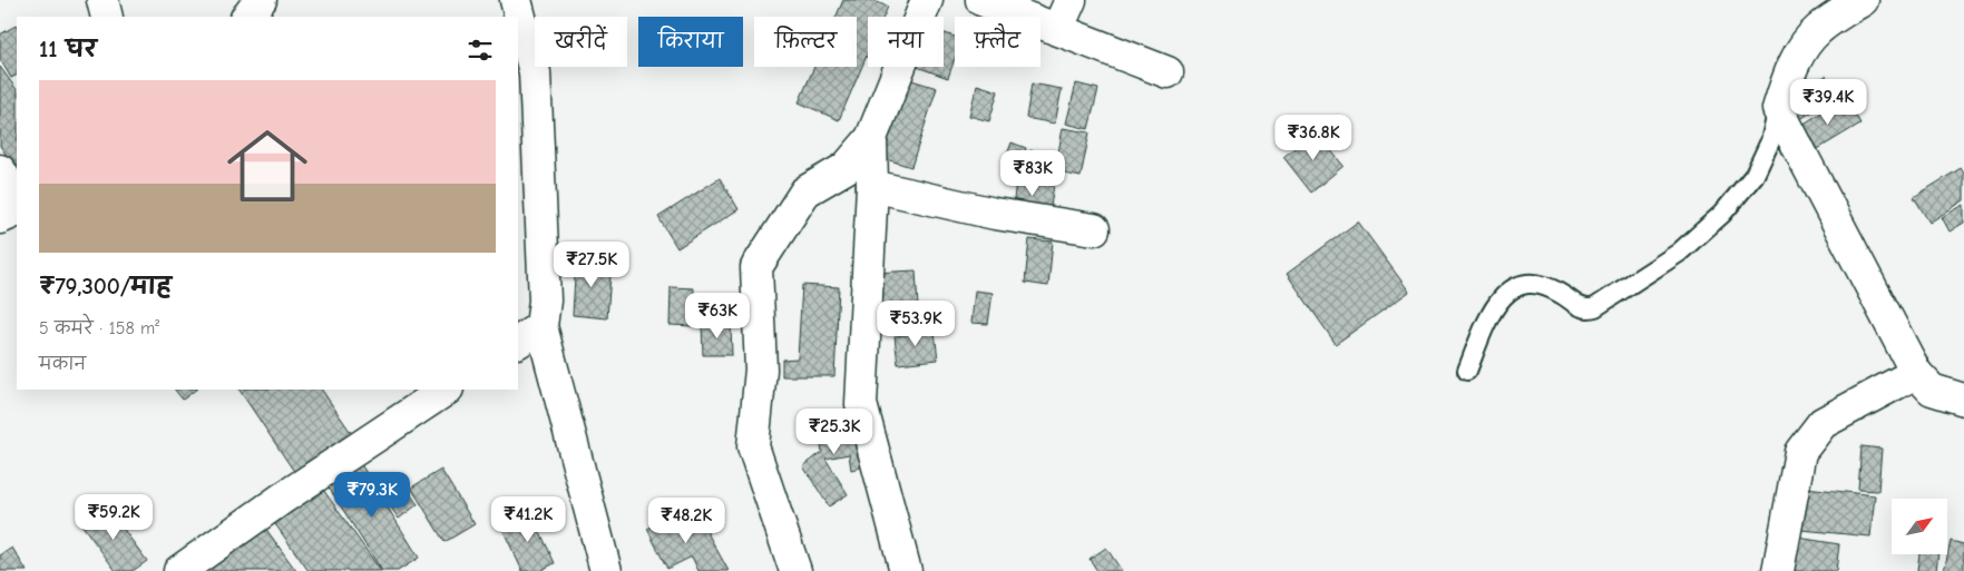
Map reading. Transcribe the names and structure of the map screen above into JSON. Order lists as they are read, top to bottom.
{
  "north": "top right",
  "page": {
    "chip": [
      "खरीदें",
      "किराया",
      "फ़िल्टर",
      "नया",
      "फ़्लैट"
    ],
    "heading": "11 घर",
    "price": [
      "₹39.4K",
      "₹36.8K",
      "₹83K",
      "₹27.5K",
      "₹63K",
      "₹53.9K",
      "₹25.3K",
      "₹79.3K",
      "₹59.2K",
      "₹41.2K",
      "₹48.2K"
    ],
    "list": [
      {
        "name": "₹79,300/माह",
        "note": "5 कमरे · 158 m² · मकान"
      }
    ]
  }
}
